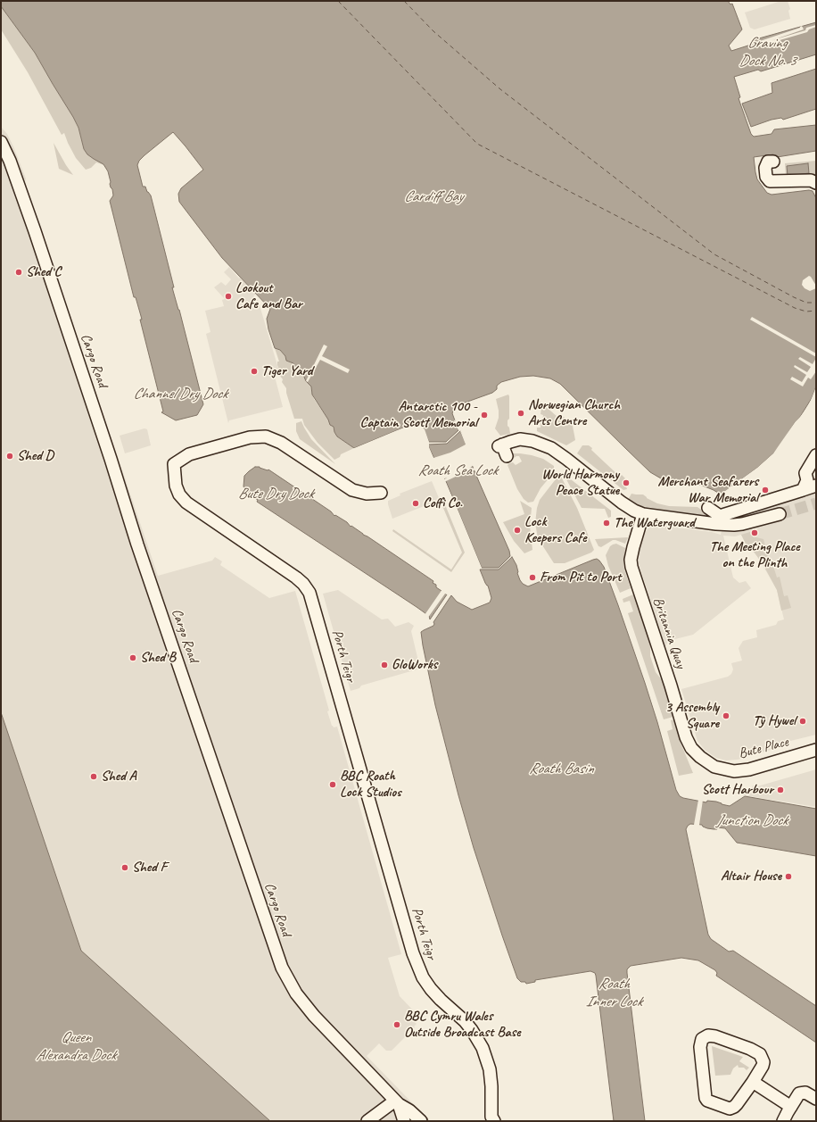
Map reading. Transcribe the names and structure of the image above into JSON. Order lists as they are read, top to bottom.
{
  "streets": {
    "street": [
      "Cargo Road",
      "Britannia Quay",
      "Porth Teigr",
      "Bute Place"
    ]
  },
  "crossings": [
    ["Britannia Quay", "Bute Place"]
  ],
  "water": [
    "Graving Dock No. 3",
    "Cardiff Bay",
    "Channel Dry Dock",
    "Roath Sea Lock",
    "Bute Dry Dock",
    "Roath Basin",
    "Junction Dock",
    "Roath Inner Lock",
    "Queen Alexandra Dock"
  ],
  "places": [
    "Shed C",
    "Lookout Cafe and Bar",
    "Tiger Yard",
    "Norwegian Church Arts Centre",
    "Antarctic 100 - Captain Scott Memorial",
    "Shed D",
    "World Harmony Peace Statue",
    "Merchant Seafarers War Memorial",
    "Coffi Co.",
    "The Waterguard",
    "Lock Keepers Cafe",
    "The Meeting Place on the Plinth",
    "From Pit to Port",
    "Shed B",
    "GloWorks",
    "3 Assembly Square",
    "Tŷ Hywel",
    "Shed A",
    "BBC Roath Lock Studios",
    "Scott Harbour",
    "Shed F",
    "Altair House",
    "BBC Cymru Wales Outside Broadcast Base"
  ]
}
